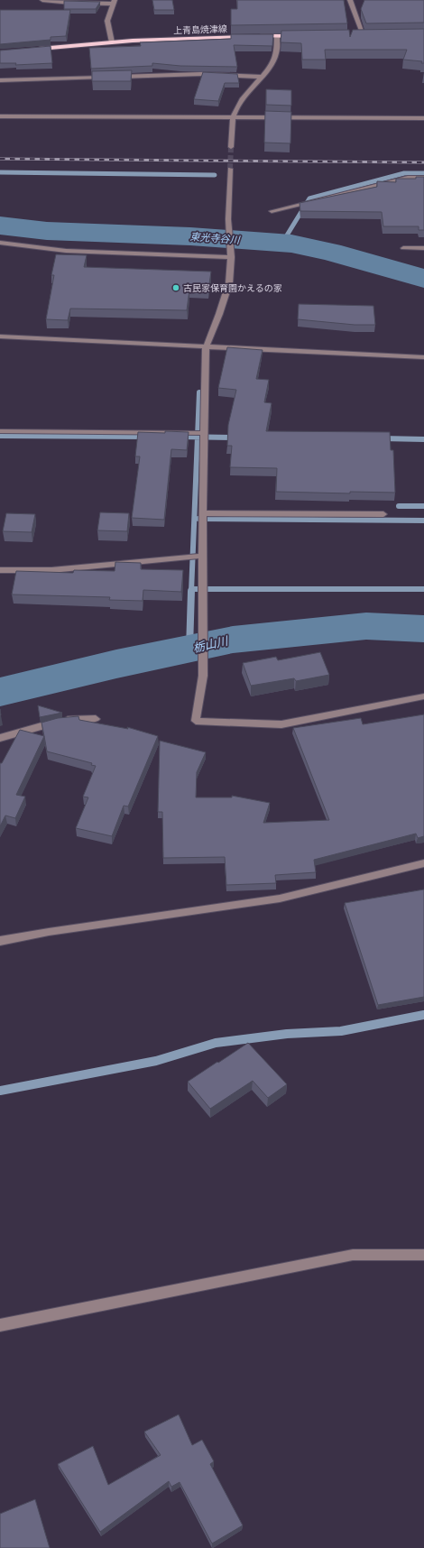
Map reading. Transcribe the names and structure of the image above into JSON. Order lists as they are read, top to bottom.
{
  "streets": {
    "main road": ["上青島焼津線"]
  },
  "water": ["東光寺谷川", "栃山川"],
  "places": ["古民家保育園かえるの家"]
}
